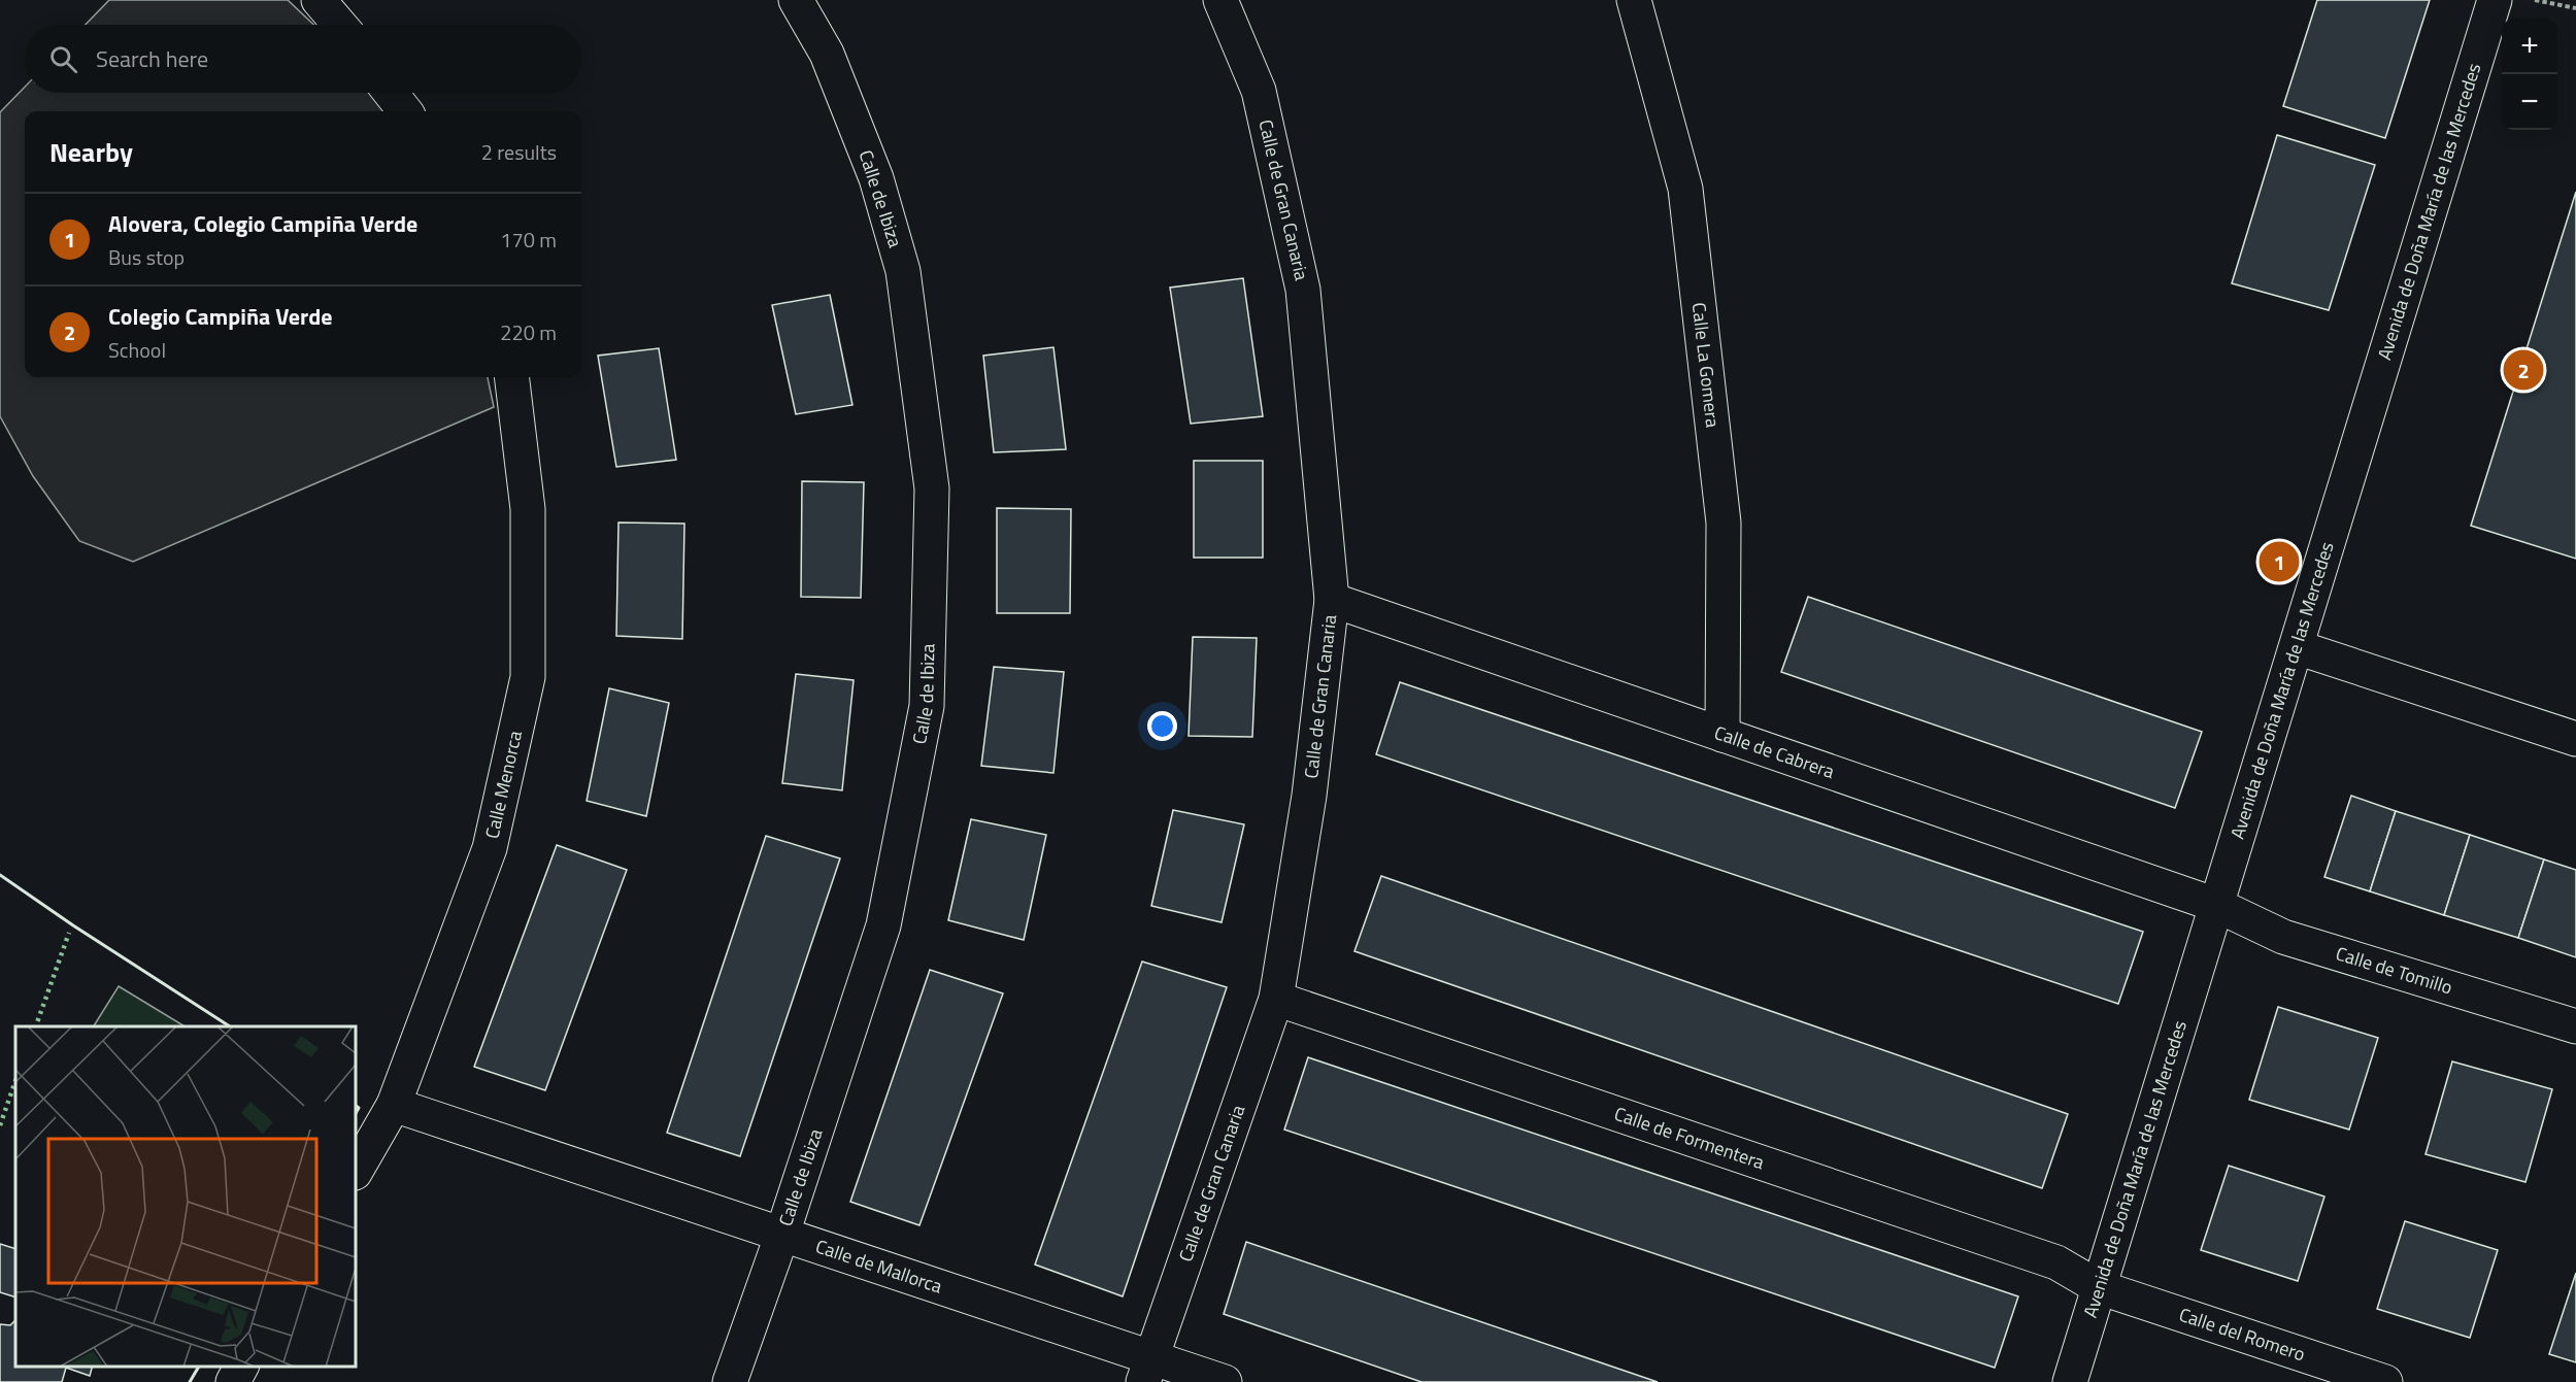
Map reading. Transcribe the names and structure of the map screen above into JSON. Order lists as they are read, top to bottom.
{
  "streets": {
    "street": [
      "Calle de Ibiza",
      "Calle de Gran Canaria",
      "Avenida de Doña María de las Mercedes",
      "Calle La Gomera",
      "Calle de Cabrera",
      "Calle Menorca",
      "Calle de Tomillo",
      "Calle de Formentera",
      "Calle de Mallorca",
      "Calle del Romero"
    ]
  },
  "crossings": [
    ["Calle de Ibiza", "Calle de Mallorca"],
    ["Calle de Gran Canaria", "Calle de Cabrera"],
    ["Calle de Gran Canaria", "Calle de Formentera"],
    ["Calle de Gran Canaria", "Calle de Mallorca"],
    ["Avenida de Doña María de las Mercedes", "Calle de Cabrera"],
    ["Avenida de Doña María de las Mercedes", "Calle de Tomillo"],
    ["Avenida de Doña María de las Mercedes", "Calle de Formentera"],
    ["Avenida de Doña María de las Mercedes", "Calle del Romero"],
    ["Calle La Gomera", "Calle de Cabrera"],
    ["Calle de Cabrera", "Calle de Tomillo"],
    ["Calle Menorca", "Calle de Mallorca"],
    ["Calle de Formentera", "Calle del Romero"]
  ],
  "page": {
    "map_buttons": ["+", "−"],
    "search": "Search here",
    "heading": ["Nearby", "2 results"],
    "list": [
      {
        "mark": "1",
        "name": "Alovera, Colegio Campiña Verde",
        "note": "Bus stop",
        "value": "170 m"
      },
      {
        "mark": "2",
        "name": "Colegio Campiña Verde",
        "note": "School",
        "value": "220 m"
      }
    ],
    "pins": ["2", "1"]
  }
}
